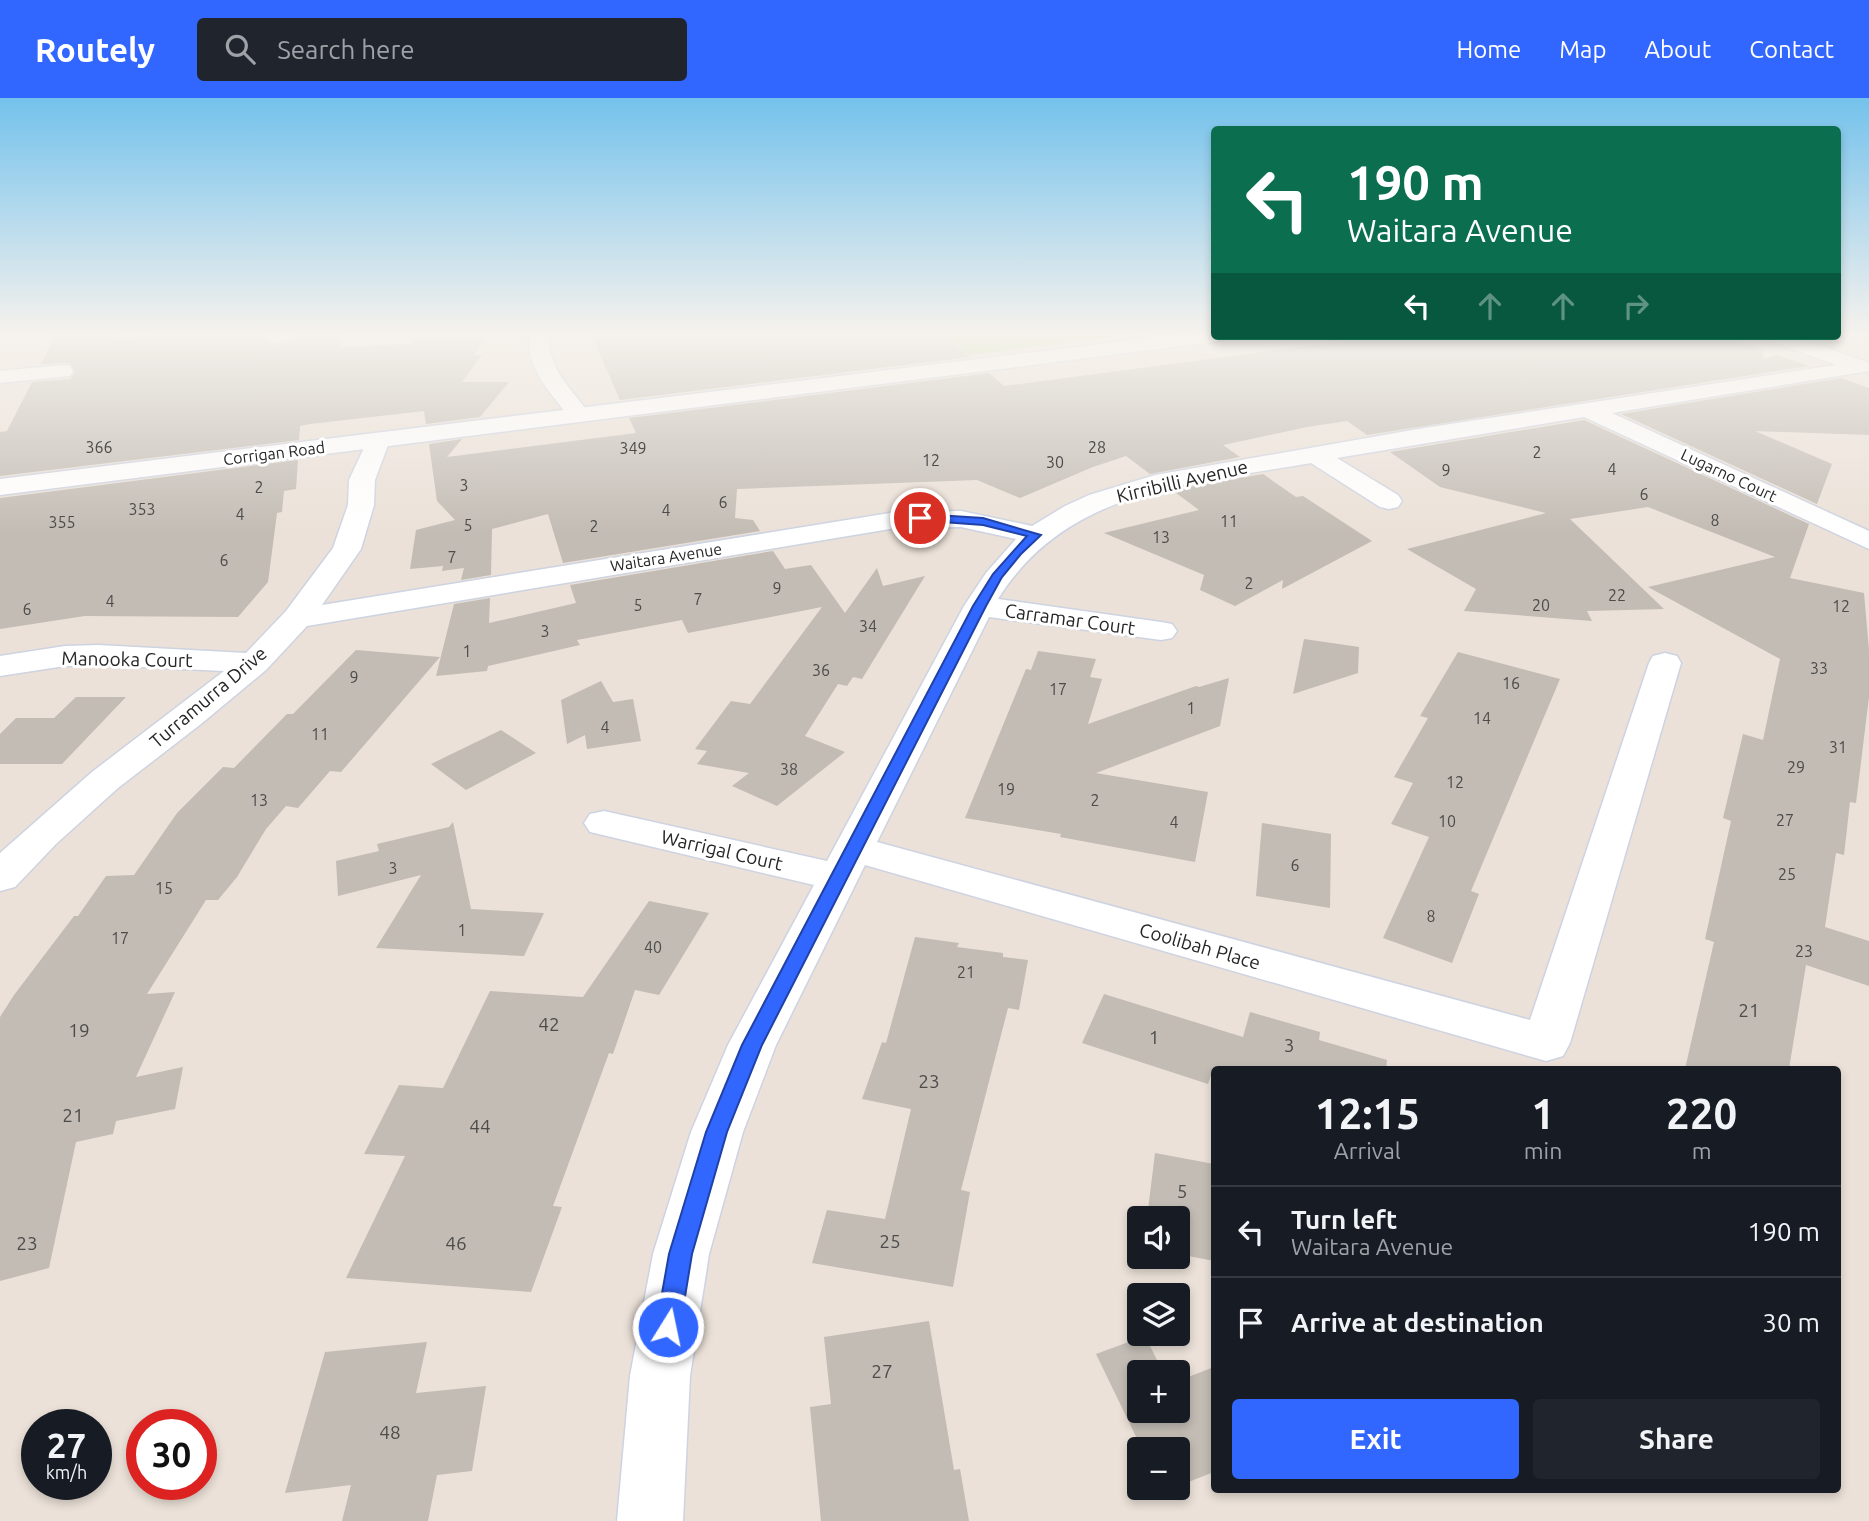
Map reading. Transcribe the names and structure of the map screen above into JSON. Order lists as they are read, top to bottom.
{
  "streets": {
    "street": [
      "Corrigan Road",
      "Lugarno Court",
      "Kirribilli Avenue",
      "Waitara Avenue",
      "Carramar Court",
      "Manooka Court",
      "Turramurra Drive",
      "Warrigal Court",
      "Coolibah Place"
    ]
  },
  "crossings": [
    ["Corrigan Road", "Turramurra Drive"],
    ["Lugarno Court", "Kirribilli Avenue"],
    ["Kirribilli Avenue", "Waitara Avenue"],
    ["Kirribilli Avenue", "Carramar Court"],
    ["Kirribilli Avenue", "Warrigal Court"],
    ["Kirribilli Avenue", "Coolibah Place"],
    ["Waitara Avenue", "Turramurra Drive"],
    ["Manooka Court", "Turramurra Drive"],
    ["Warrigal Court", "Coolibah Place"]
  ],
  "house_numbers": [
    "366",
    "28",
    "349",
    "2",
    "12",
    "30",
    "4",
    "9",
    "3",
    "2",
    "6",
    "6",
    "353",
    "4",
    "4",
    "8",
    "11",
    "355",
    "5",
    "2",
    "13",
    "7",
    "6",
    "2",
    "9",
    "22",
    "7",
    "4",
    "5",
    "20",
    "12",
    "6",
    "34",
    "3",
    "1",
    "33",
    "36",
    "9",
    "16",
    "17",
    "1",
    "14",
    "4",
    "11",
    "31",
    "29",
    "38",
    "12",
    "19",
    "13",
    "2",
    "27",
    "10",
    "4",
    "6",
    "3",
    "25",
    "15",
    "8",
    "1",
    "17",
    "40",
    "23",
    "21",
    "21",
    "42",
    "19",
    "1",
    "3",
    "23",
    "21",
    "44",
    "5",
    "25",
    "23",
    "46",
    "27",
    "48"
  ],
  "page": {
    "header": "Routely",
    "search": "Search here",
    "nav": [
      "Home",
      "Map",
      "About",
      "Contact"
    ],
    "turn": ["190 m", "Waitara Avenue"],
    "eta": [
      "12:15",
      "Arrival",
      "1",
      "min",
      "220",
      "m"
    ],
    "list": [
      {
        "name": "Turn left",
        "note": "Waitara Avenue",
        "value": "190 m"
      },
      {
        "name": "Arrive at destination",
        "value": "30 m"
      }
    ],
    "map_buttons": ["+", "−"],
    "buttons": ["Exit", "Share"],
    "speed": "27 km/h",
    "limit": "30"
  }
}
